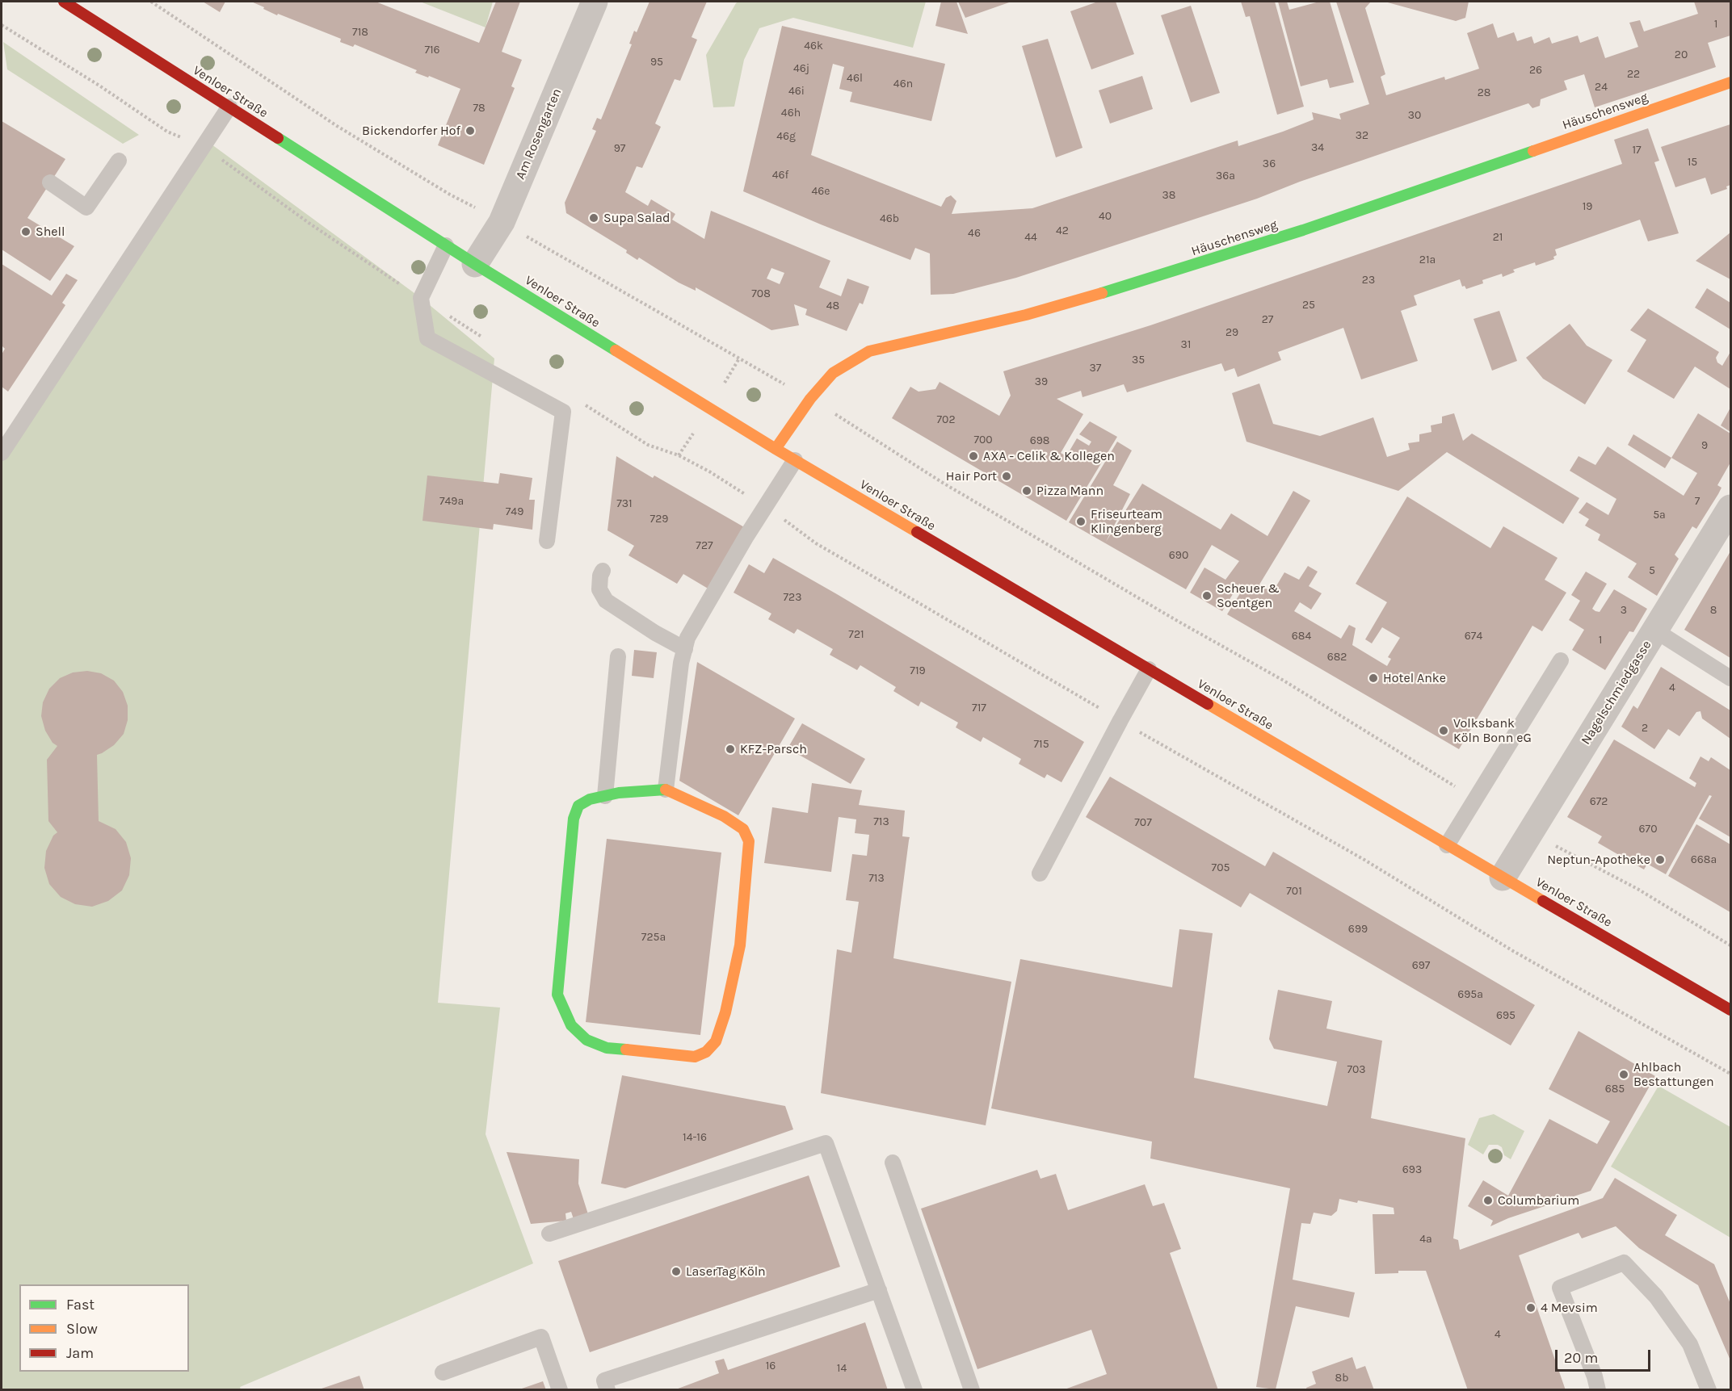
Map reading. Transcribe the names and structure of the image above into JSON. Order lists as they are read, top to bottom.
{
  "streets": {
    "main road": ["Venloer Straße", "Häuschensweg"],
    "street": ["Am Rosengarten", "Nagelschmiedgasse"]
  },
  "crossings": [
    ["Venloer Straße", "Häuschensweg"],
    ["Venloer Straße", "Am Rosengarten"],
    ["Venloer Straße", "Nagelschmiedgasse"]
  ],
  "places": [
    "Bickendorfer Hof",
    "Supa Salad",
    "Shell",
    "AXA - Celik & Kollegen",
    "Hair Port",
    "Pizza Mann",
    "Friseurteam Klingenberg",
    "Scheuer & Soentgen",
    "Hotel Anke",
    "Volksbank Köln Bonn eG",
    "KFZ-Parsch",
    "Neptun-Apotheke",
    "Ahlbach Bestattungen",
    "Columbarium",
    "LaserTag Köln",
    "4 Mevsim"
  ],
  "house_numbers": [
    "1",
    "718",
    "46k",
    "716",
    "20",
    "95",
    "46j",
    "26",
    "22",
    "46l",
    "46n",
    "24",
    "46i",
    "28",
    "78",
    "46h",
    "30",
    "32",
    "46g",
    "34",
    "97",
    "17",
    "15",
    "36",
    "46f",
    "36a",
    "46e",
    "38",
    "19",
    "40",
    "46b",
    "42",
    "46",
    "44",
    "21",
    "21a",
    "23",
    "708",
    "25",
    "48",
    "27",
    "29",
    "31",
    "35",
    "37",
    "39",
    "702",
    "700",
    "698",
    "9",
    "749a",
    "7",
    "731",
    "749",
    "5a",
    "729",
    "727",
    "690",
    "5",
    "723",
    "3",
    "8",
    "721",
    "684",
    "674",
    "1",
    "682",
    "719",
    "4",
    "717",
    "2",
    "715",
    "672",
    "713",
    "707",
    "670",
    "668a",
    "705",
    "713",
    "701",
    "699",
    "725a",
    "697",
    "695a",
    "695",
    "703",
    "685",
    "14-16",
    "693",
    "4a",
    "4",
    "16",
    "14",
    "8b"
  ],
  "legend": ["Fast", "Slow", "Jam"],
  "scale_bar": "20 m"
}
